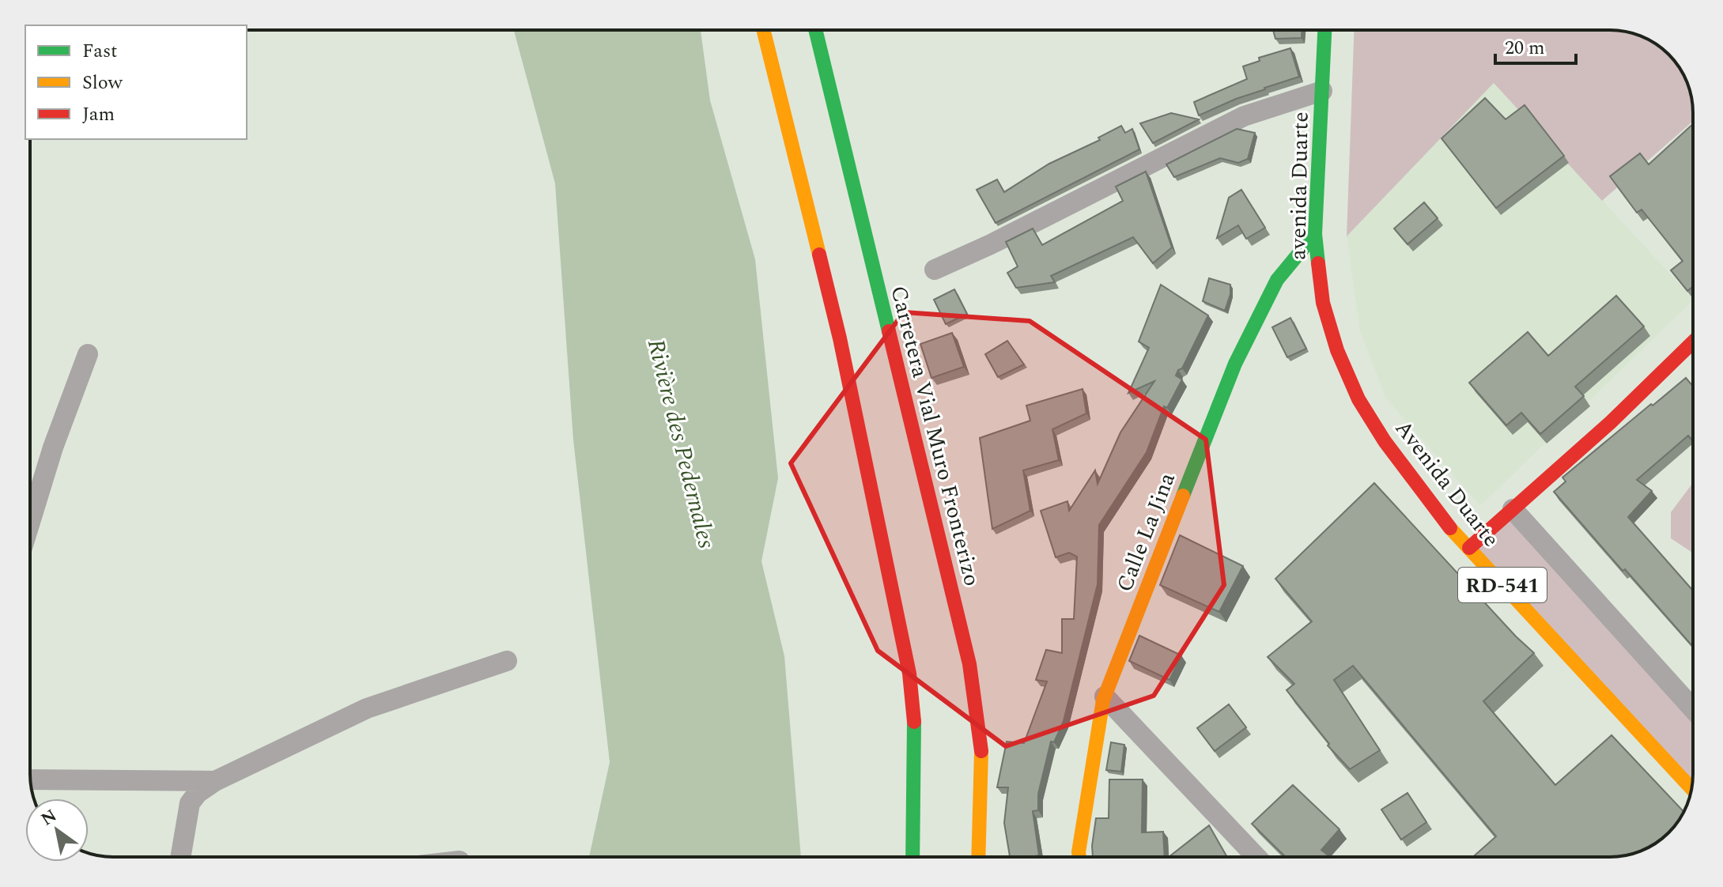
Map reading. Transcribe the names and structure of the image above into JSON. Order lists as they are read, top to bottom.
{
  "streets": {
    "main road": [
      "avenida Duarte",
      "Carretera Vial Muro Fronterizo",
      "Avenida Duarte",
      "Calle La Jina",
      "RD-541"
    ]
  },
  "crossings": [
    ["avenida Duarte", "Avenida Duarte"],
    ["avenida Duarte", "Calle La Jina"]
  ],
  "water": ["Rivière des Pedernales"],
  "legend": ["Fast", "Slow", "Jam"],
  "scale_bar": "20 m",
  "north": "top left"
}
